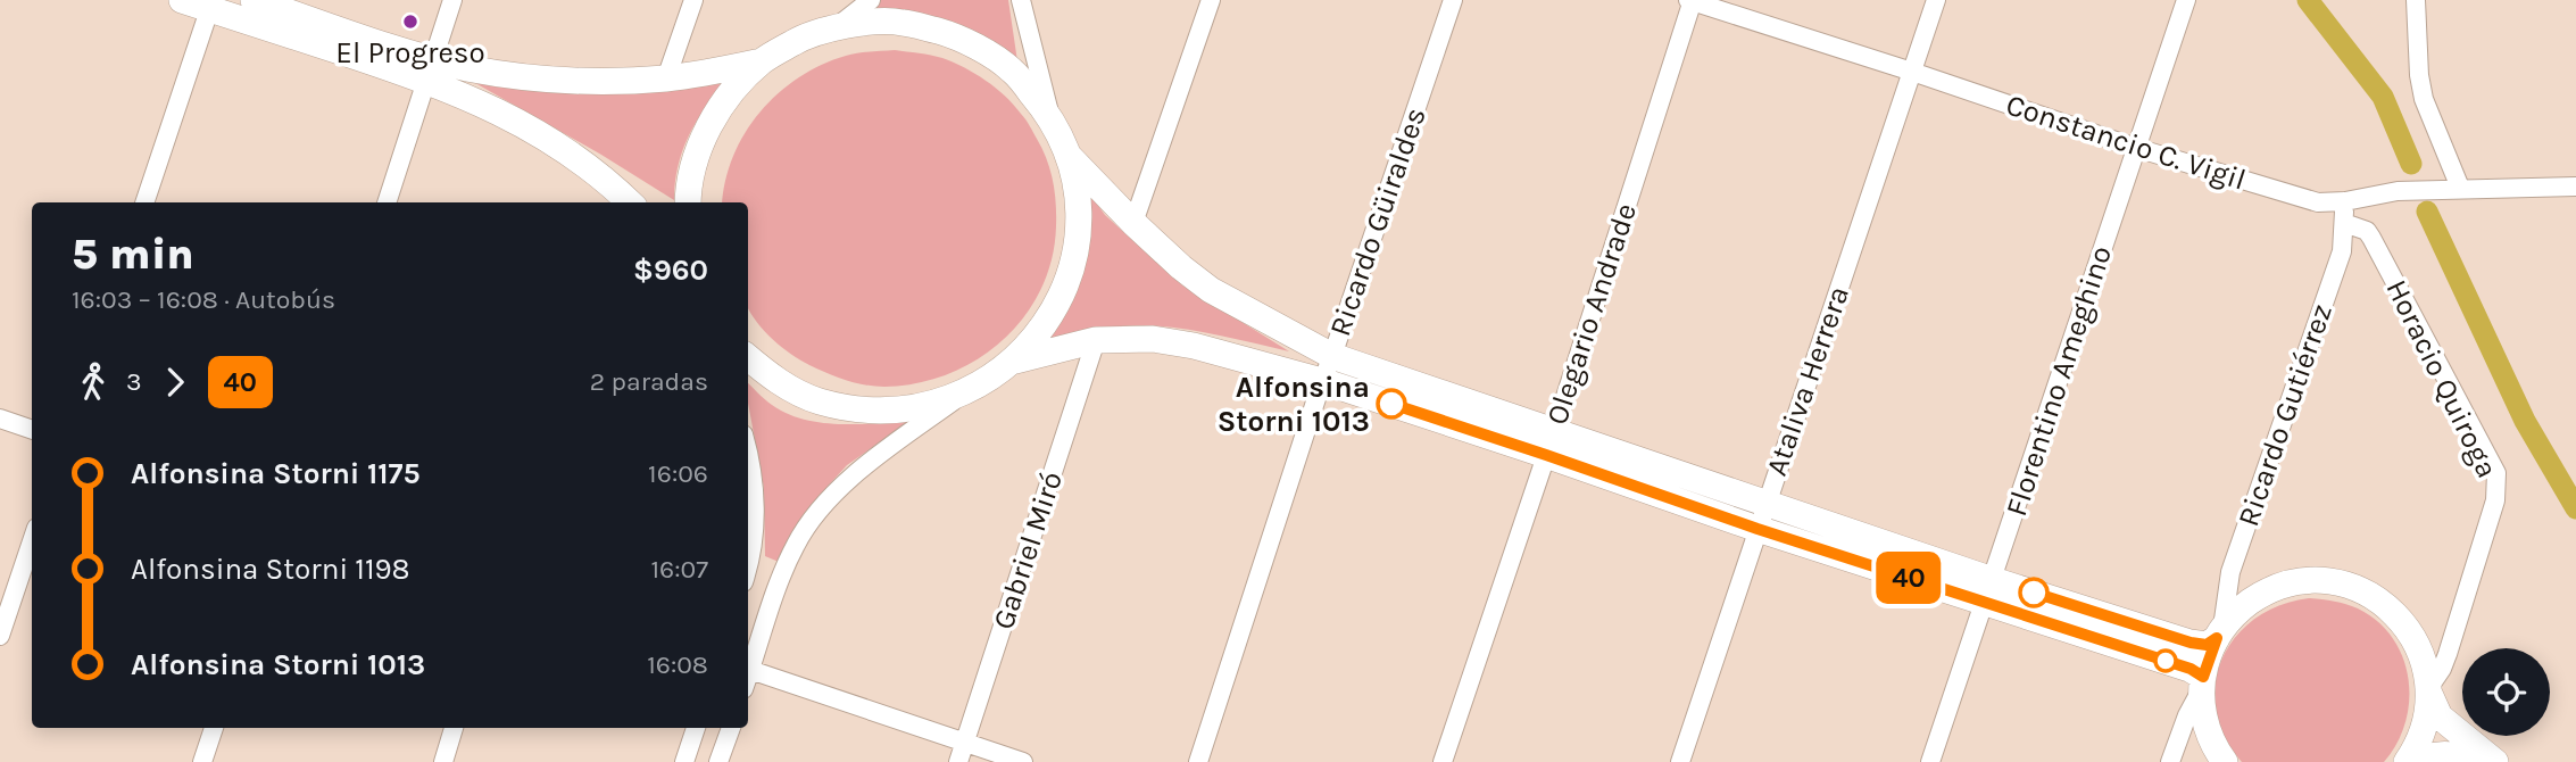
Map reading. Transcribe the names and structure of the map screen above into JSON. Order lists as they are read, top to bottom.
{
  "streets": {
    "street": [
      "Constancio C. Vigil",
      "Ricardo Güiraldes",
      "Olegario Andrade",
      "Horacio Quiroga",
      "Ataliva Herrera",
      "Florentino Ameghino",
      "Ricardo Gutiérrez",
      "Gabriel Miró"
    ]
  },
  "crossings": [
    ["Constancio C. Vigil", "Olegario Andrade"],
    ["Constancio C. Vigil", "Ataliva Herrera"],
    ["Constancio C. Vigil", "Florentino Ameghino"],
    ["Constancio C. Vigil", "Ricardo Gutiérrez"],
    ["Horacio Quiroga", "Ricardo Gutiérrez"]
  ],
  "places": ["El Progreso", "Alfonsina Storni 1013"],
  "lines": ["bus line 40"],
  "page": {
    "on_map": "40",
    "heading": ["5 min", "16:03 – 16:08 · Autobús", "$960"],
    "legs": ["3", "40", "2 paradas"],
    "list": [
      {
        "name": "Alfonsina Storni 1175",
        "value": "16:06"
      },
      {
        "name": "Alfonsina Storni 1198",
        "value": "16:07"
      },
      {
        "name": "Alfonsina Storni 1013",
        "value": "16:08"
      }
    ]
  }
}
